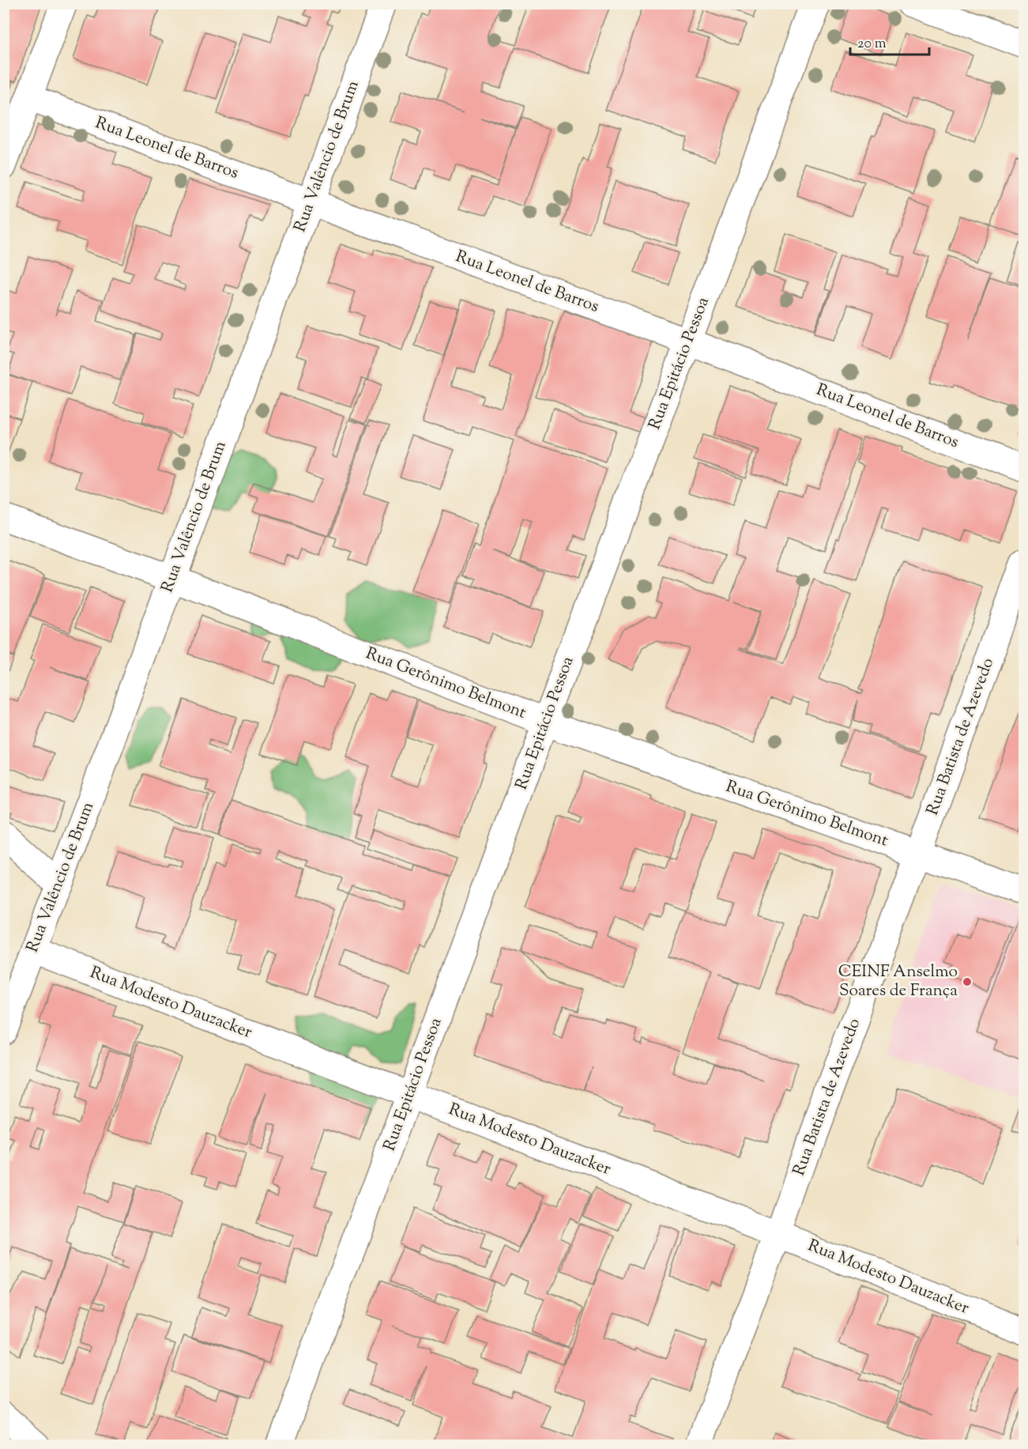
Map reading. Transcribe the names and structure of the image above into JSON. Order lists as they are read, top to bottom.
{
  "streets": {
    "street": [
      "Rua Leonel de Barros",
      "Rua Valêncio de Brum",
      "Rua Epitácio Pessoa",
      "Rua Gerônimo Belmont",
      "Rua Batista de Azevedo",
      "Rua Modesto Dauzacker"
    ]
  },
  "crossings": [
    ["Rua Leonel de Barros", "Rua Valêncio de Brum"],
    ["Rua Leonel de Barros", "Rua Epitácio Pessoa"],
    ["Rua Valêncio de Brum", "Rua Gerônimo Belmont"],
    ["Rua Valêncio de Brum", "Rua Modesto Dauzacker"],
    ["Rua Epitácio Pessoa", "Rua Gerônimo Belmont"],
    ["Rua Epitácio Pessoa", "Rua Modesto Dauzacker"],
    ["Rua Gerônimo Belmont", "Rua Batista de Azevedo"],
    ["Rua Batista de Azevedo", "Rua Modesto Dauzacker"]
  ],
  "places": ["CEINF Anselmo Soares de França"],
  "scale_bar": "20 m"
}
